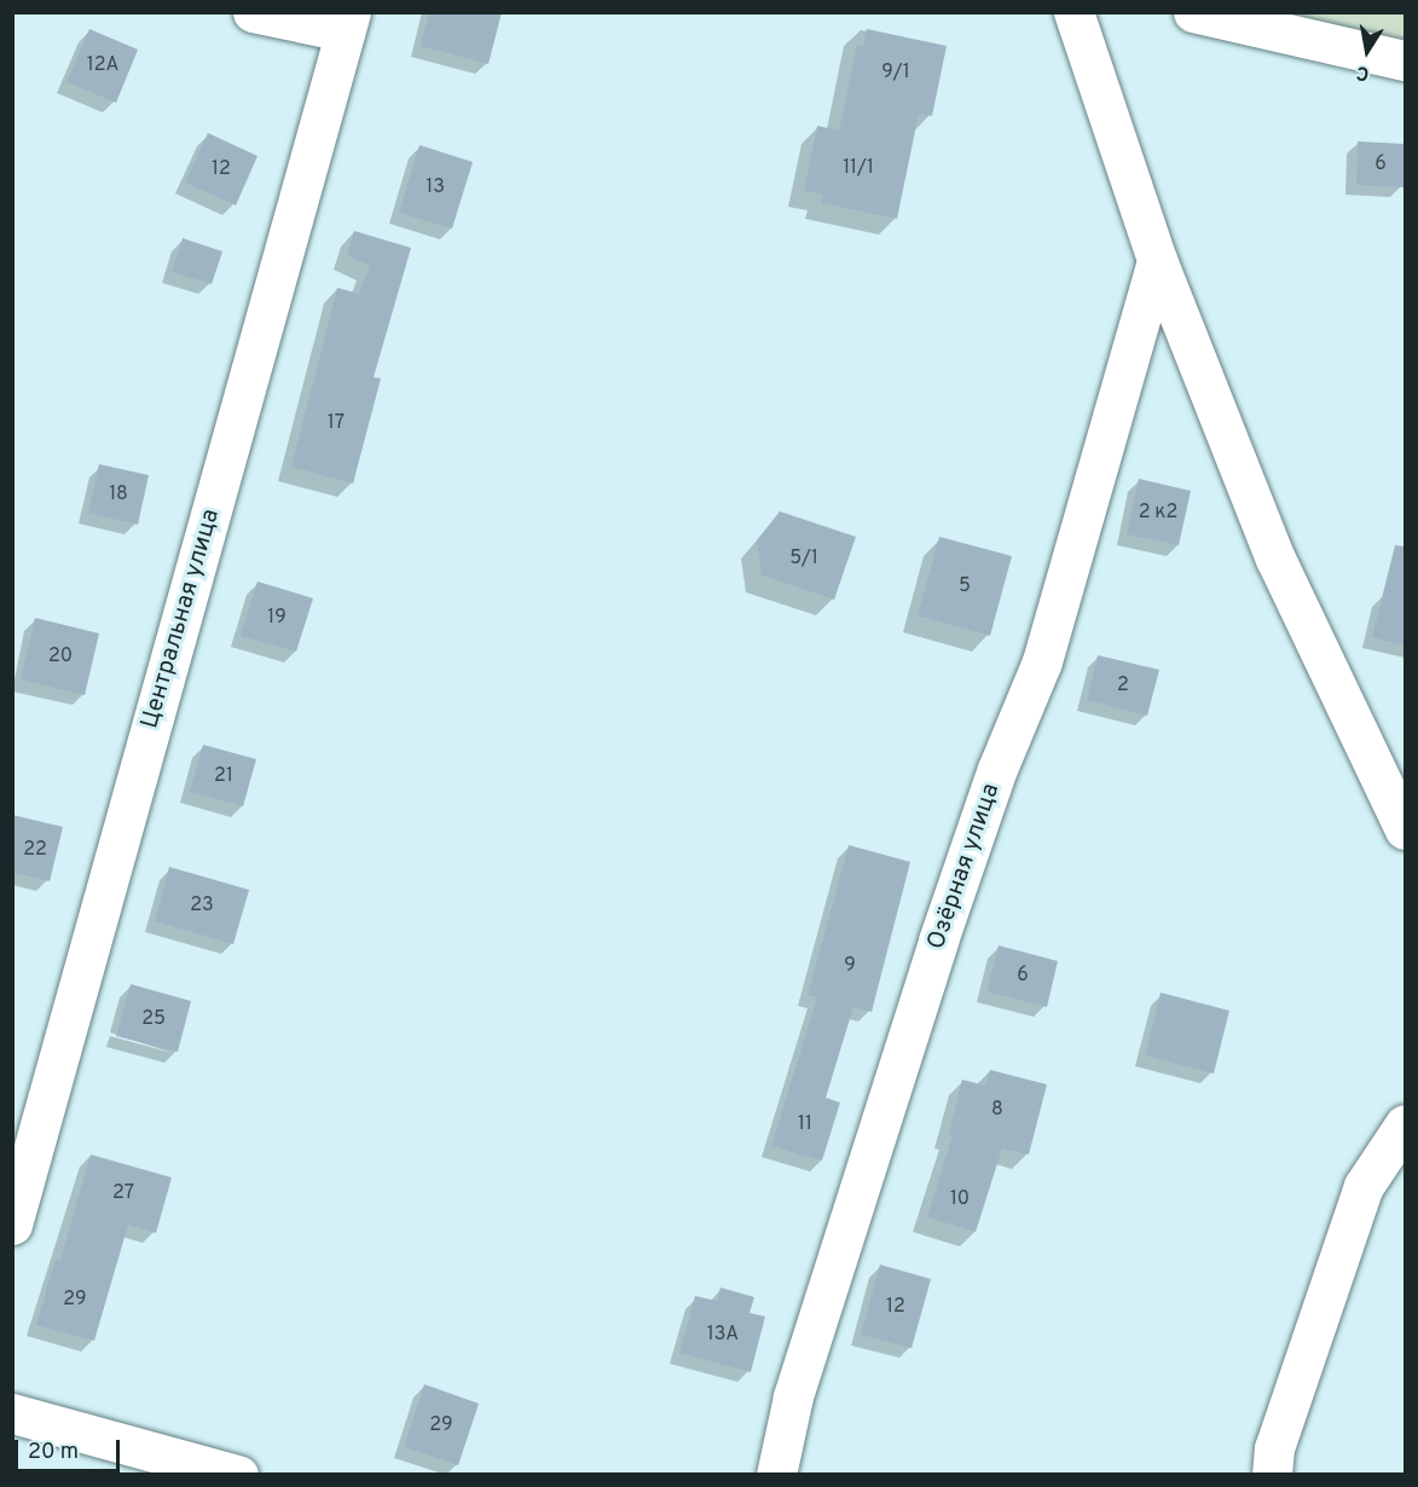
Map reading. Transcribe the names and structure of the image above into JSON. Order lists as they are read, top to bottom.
{
  "streets": {
    "street": ["Центральная улица", "Озёрная улица"]
  },
  "house_numbers": [
    "12А",
    "9/1",
    "6",
    "11/1",
    "12",
    "13",
    "17",
    "18",
    "2 к2",
    "5/1",
    "5",
    "19",
    "20",
    "2",
    "21",
    "22",
    "23",
    "9",
    "6",
    "25",
    "8",
    "11",
    "27",
    "10",
    "29",
    "12",
    "13А",
    "29"
  ],
  "scale_bar": "20 m",
  "north": "bottom"
}
